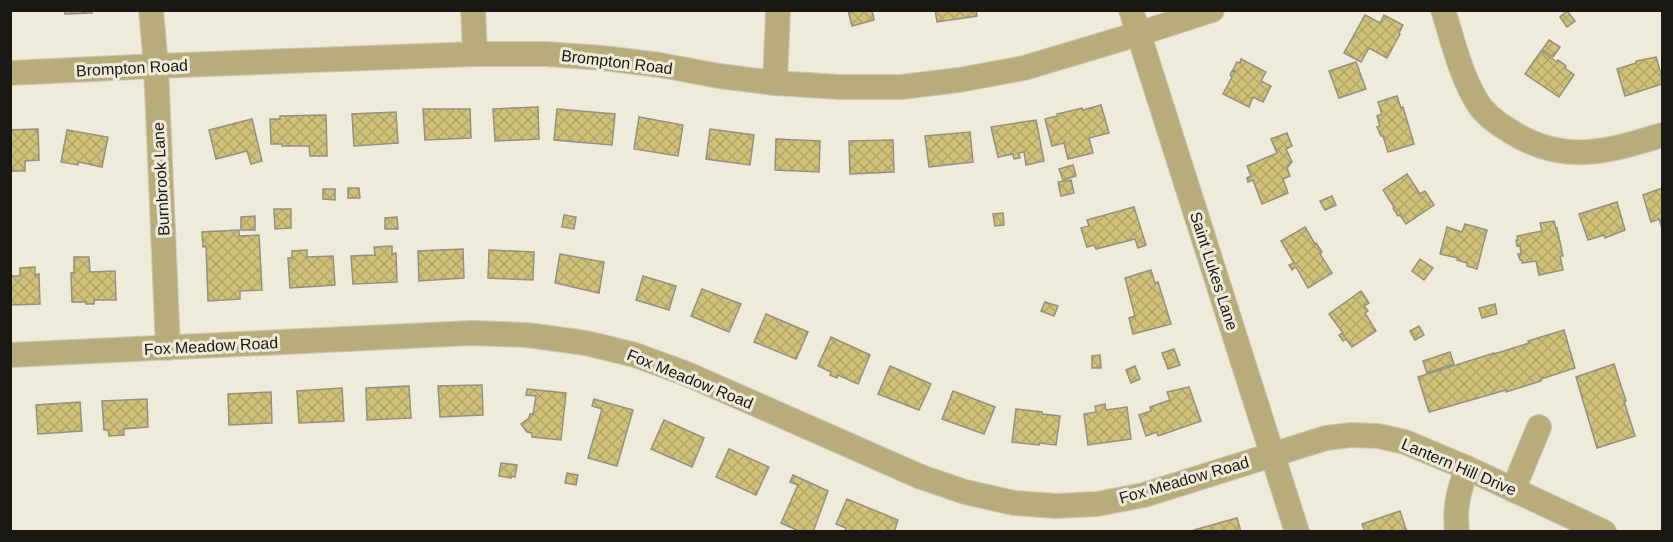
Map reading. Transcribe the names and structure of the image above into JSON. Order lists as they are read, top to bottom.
{
  "streets": {
    "street": [
      "Brompton Road",
      "Burnbrook Lane",
      "Saint Lukes Lane",
      "Fox Meadow Road",
      "Lantern Hill Drive"
    ]
  },
  "crossings": [
    ["Brompton Road", "Burnbrook Lane"],
    ["Brompton Road", "Saint Lukes Lane"],
    ["Burnbrook Lane", "Fox Meadow Road"],
    ["Saint Lukes Lane", "Fox Meadow Road"],
    ["Saint Lukes Lane", "Lantern Hill Drive"],
    ["Fox Meadow Road", "Lantern Hill Drive"]
  ]
}
